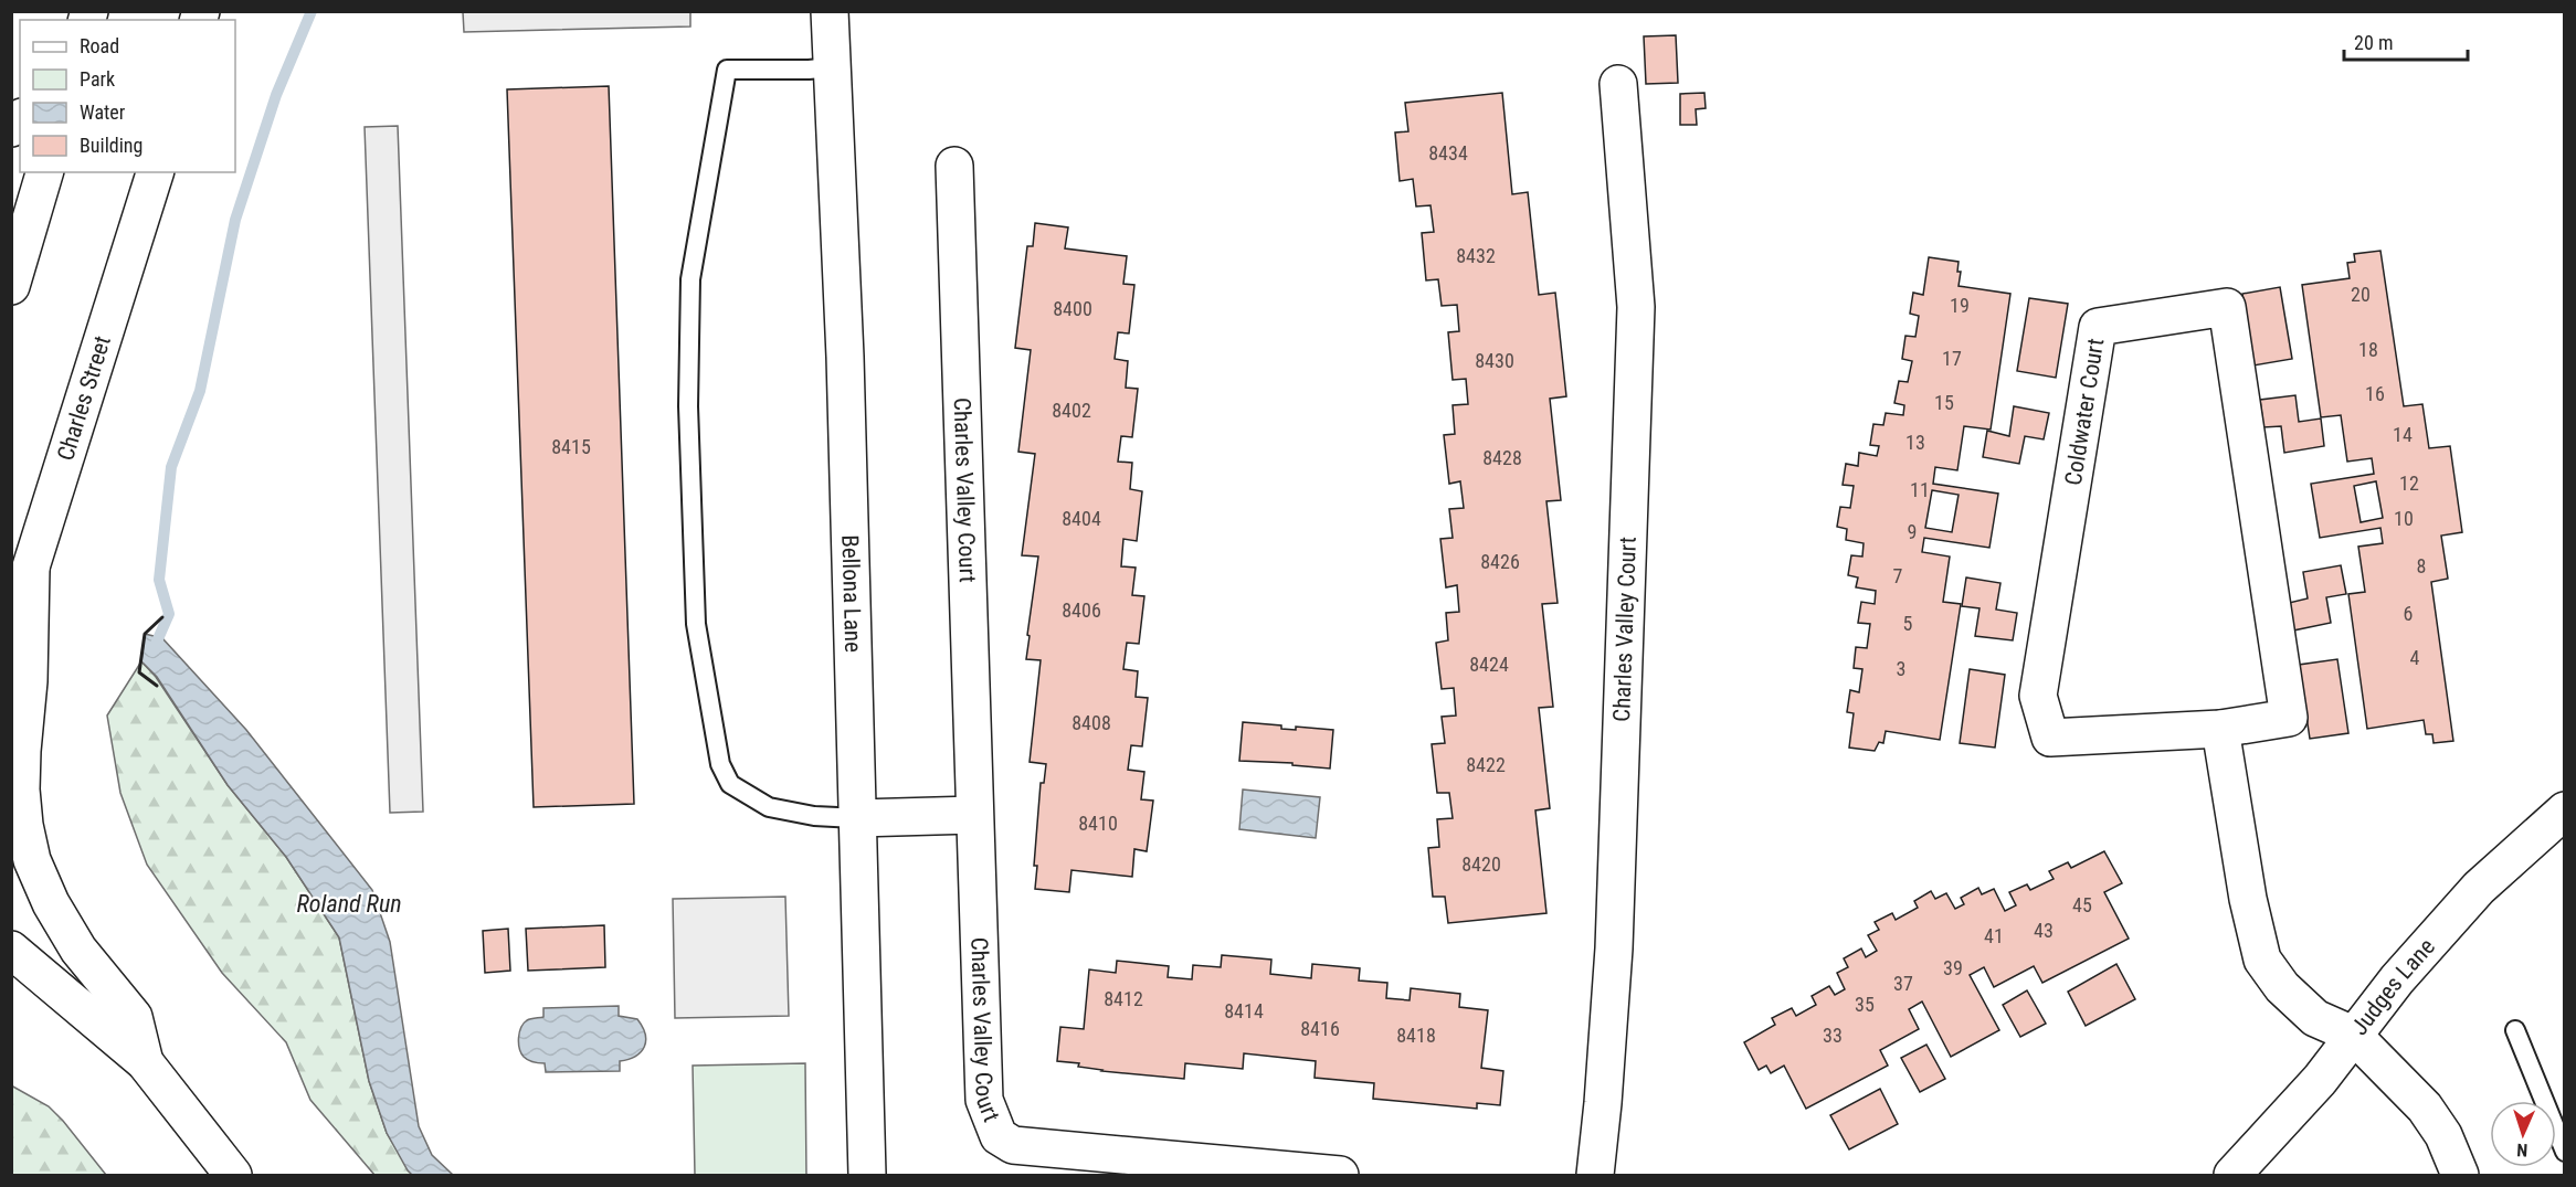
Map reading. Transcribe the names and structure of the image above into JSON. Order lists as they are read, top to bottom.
{
  "streets": {
    "main road": [
      "Charles Street",
      "Coldwater Court",
      "Charles Valley Court",
      "Bellona Lane",
      "Judges Lane"
    ]
  },
  "water": ["Roland Run"],
  "house_numbers": [
    "8434",
    "8432",
    "20",
    "19",
    "8400",
    "18",
    "17",
    "8430",
    "16",
    "15",
    "8402",
    "14",
    "13",
    "8415",
    "8428",
    "12",
    "11",
    "8404",
    "10",
    "9",
    "8426",
    "8",
    "7",
    "8406",
    "6",
    "5",
    "4",
    "8424",
    "3",
    "8408",
    "8422",
    "8410",
    "8420",
    "45",
    "43",
    "41",
    "39",
    "37",
    "8412",
    "35",
    "8414",
    "8416",
    "8418",
    "33"
  ],
  "legend": [
    "Road",
    "Park",
    "Water",
    "Building"
  ],
  "scale_bar": "20 m",
  "north": "bottom"
}
